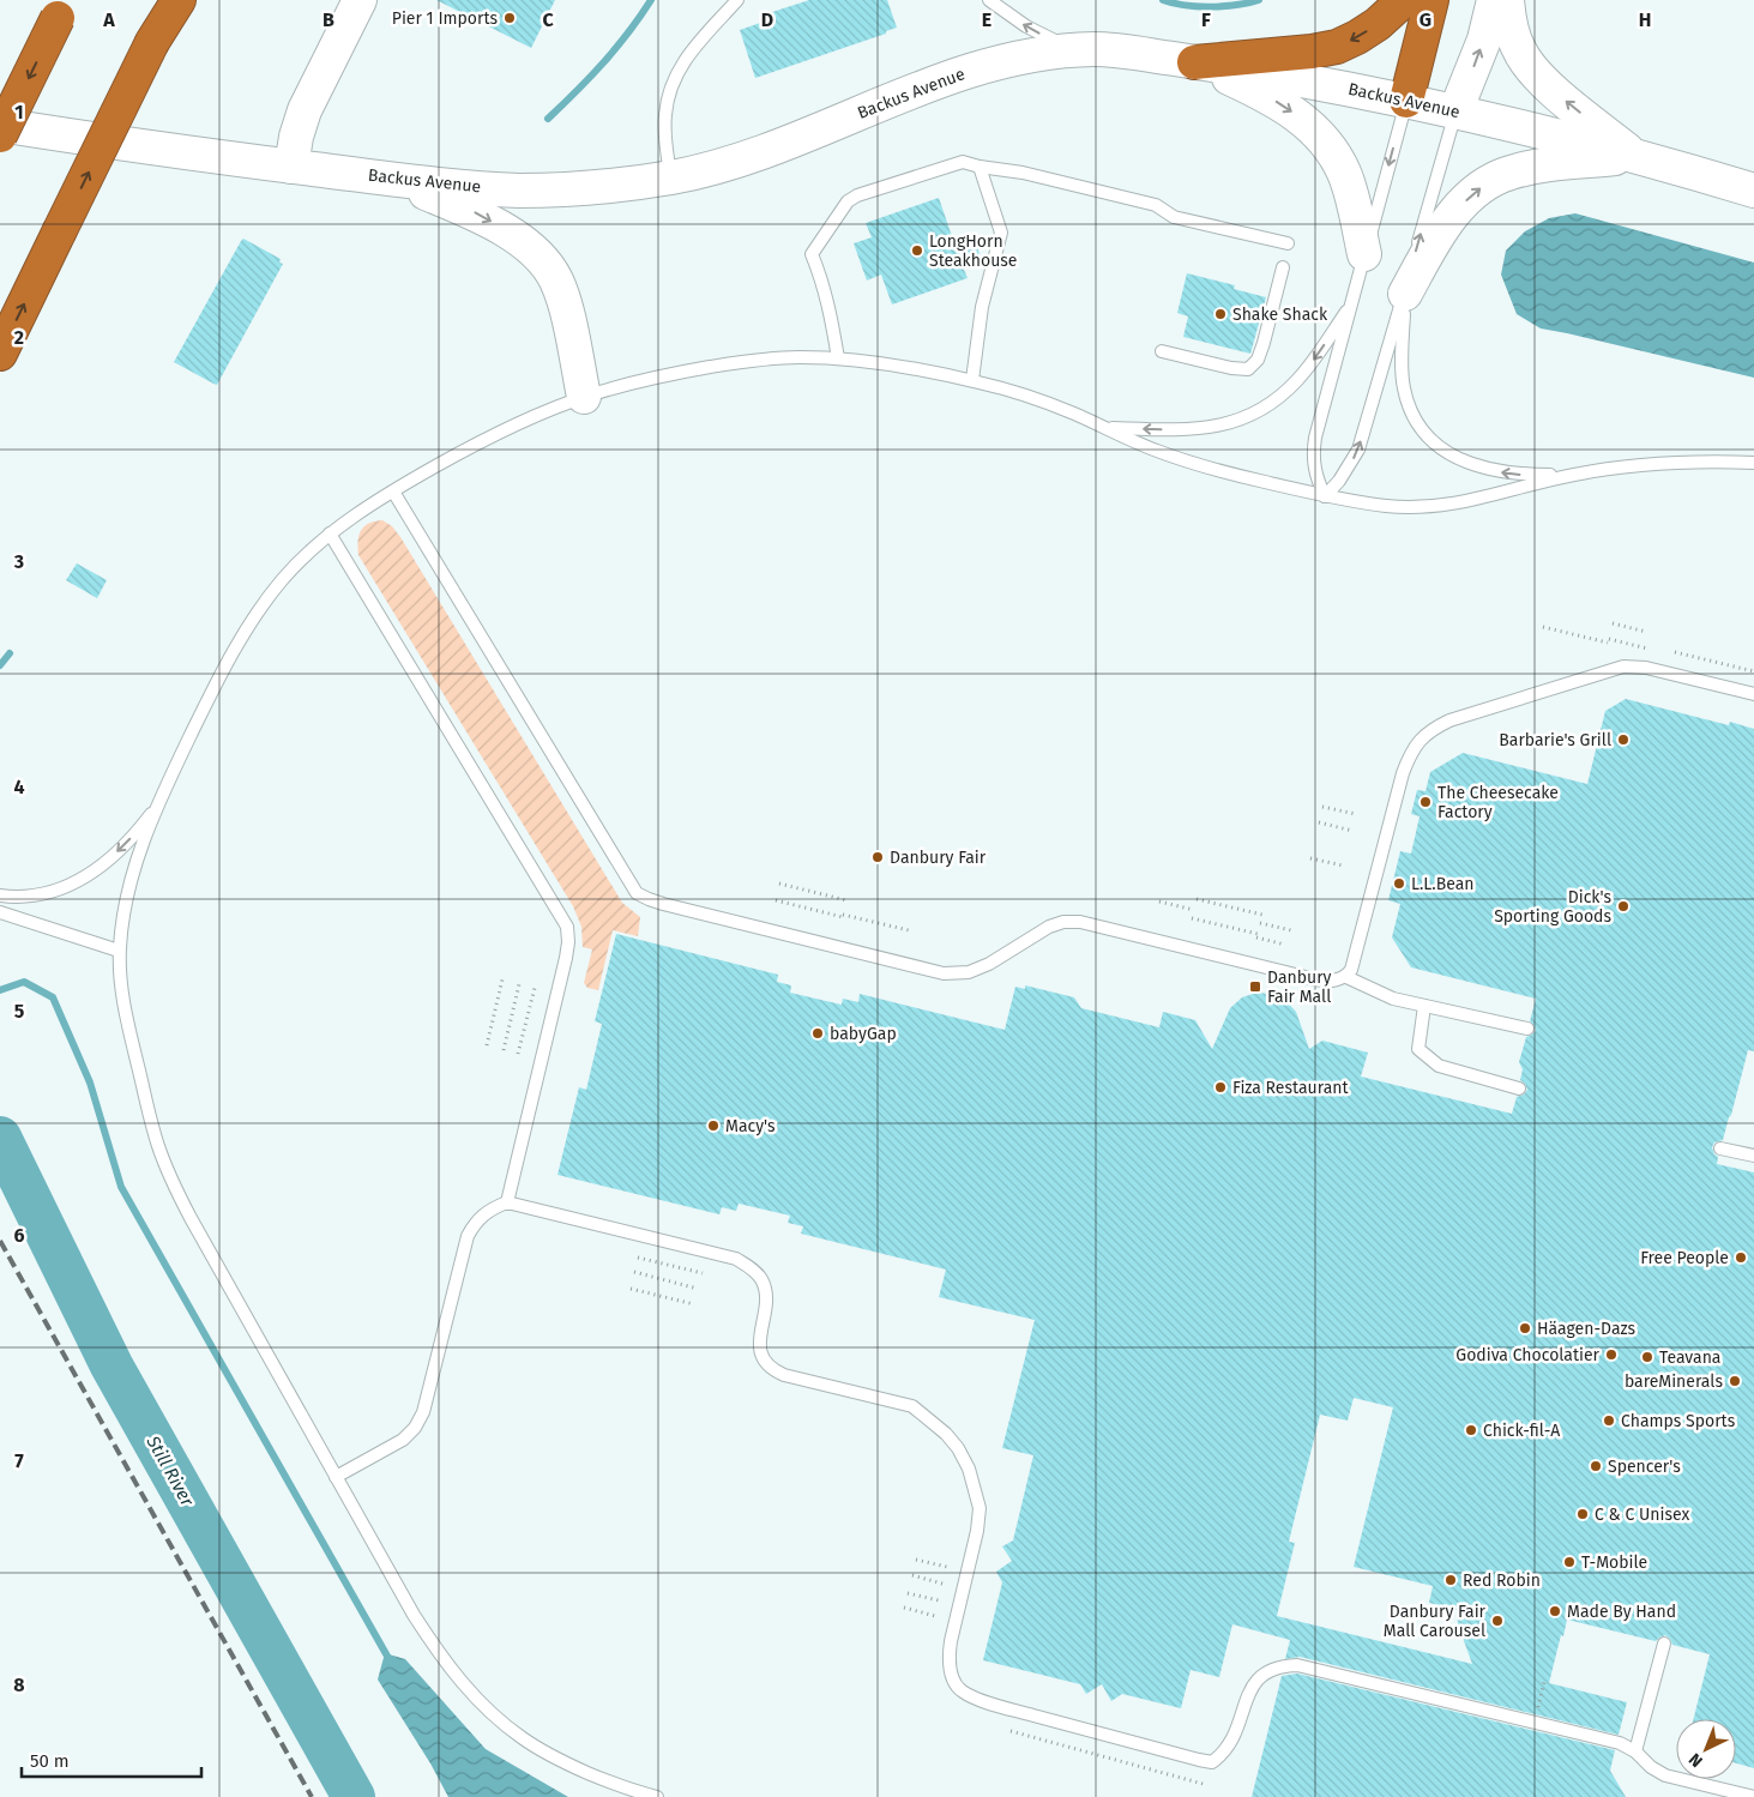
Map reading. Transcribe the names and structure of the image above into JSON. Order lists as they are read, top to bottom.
{
  "streets": {
    "main road": ["Backus Avenue"]
  },
  "water": ["Still River"],
  "places": {
    "other": [
      "Pier 1 Imports",
      "LongHorn Steakhouse",
      "Shake Shack",
      "Barbarie's Grill",
      "The Cheesecake Factory",
      "Danbury Fair",
      "L.L.Bean",
      "Dick's Sporting Goods",
      "babyGap",
      "Fiza Restaurant",
      "Macy's",
      "Free People",
      "Häagen-Dazs",
      "Godiva Chocolatier",
      "Teavana",
      "bareMinerals",
      "Champs Sports",
      "Chick-fil-A",
      "Spencer's",
      "C & C Unisex",
      "T-Mobile",
      "Red Robin",
      "Made By Hand",
      "Danbury Fair Mall Carousel"
    ],
    "transit": ["Danbury Fair Mall"]
  },
  "scale_bar": "50 m",
  "north": "bottom left",
  "grid": {
    "columns": [
      "A",
      "B",
      "C",
      "D",
      "E",
      "F",
      "G",
      "H"
    ],
    "rows": [
      "1",
      "2",
      "3",
      "4",
      "5",
      "6",
      "7",
      "8"
    ]
  }
}
